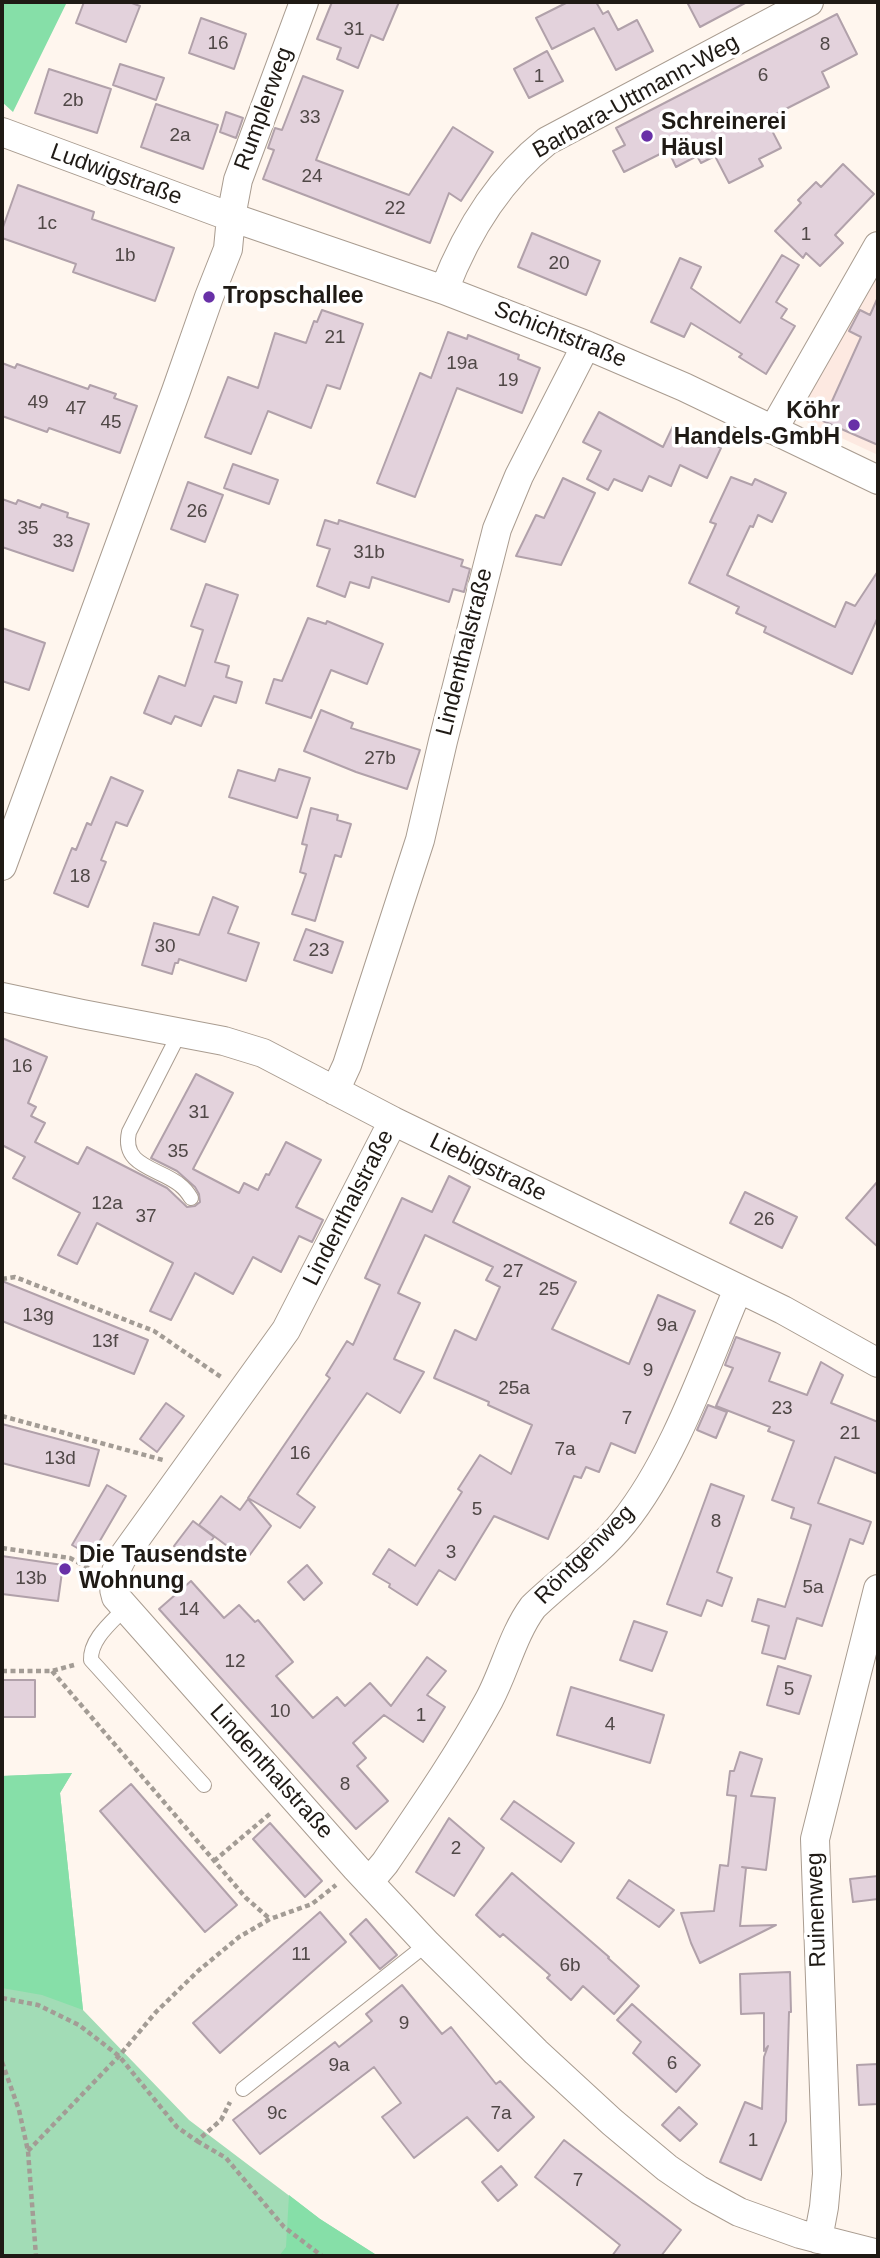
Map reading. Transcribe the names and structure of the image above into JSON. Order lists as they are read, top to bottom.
{
  "streets": {
    "street": [
      "Barbara-Uttmann-Weg",
      "Rumplerweg",
      "Ludwigstraße",
      "Schichtstraße",
      "Lindenthalstraße",
      "Liebigstraße",
      "Röntgenweg",
      "Ruinenweg"
    ]
  },
  "crossings": [
    ["Barbara-Uttmann-Weg", "Schichtstraße"],
    ["Rumplerweg", "Ludwigstraße"],
    ["Rumplerweg", "Schichtstraße"],
    ["Ludwigstraße", "Schichtstraße"],
    ["Schichtstraße", "Lindenthalstraße"],
    ["Lindenthalstraße", "Liebigstraße"],
    ["Lindenthalstraße", "Röntgenweg"],
    ["Lindenthalstraße", "Ruinenweg"],
    ["Liebigstraße", "Röntgenweg"]
  ],
  "places": [
    "Schreinerei Häusl",
    "Tropschallee",
    "Köhr Handels-GmbH",
    "Die Tausendste Wohnung"
  ],
  "house_numbers": [
    "31",
    "16",
    "8",
    "6",
    "1",
    "2b",
    "33",
    "2a",
    "24",
    "22",
    "1c",
    "1",
    "1b",
    "20",
    "21",
    "19a",
    "19",
    "49",
    "47",
    "45",
    "26",
    "35",
    "33",
    "31b",
    "27b",
    "18",
    "30",
    "23",
    "16",
    "31",
    "35",
    "12a",
    "37",
    "26",
    "27",
    "25",
    "13g",
    "9a",
    "13f",
    "9",
    "25a",
    "23",
    "7",
    "21",
    "7a",
    "16",
    "13d",
    "5",
    "8",
    "3",
    "13b",
    "5a",
    "14",
    "12",
    "5",
    "10",
    "1",
    "4",
    "8",
    "2",
    "11",
    "6b",
    "9",
    "6",
    "9a",
    "9c",
    "7a",
    "1",
    "7"
  ]
}
